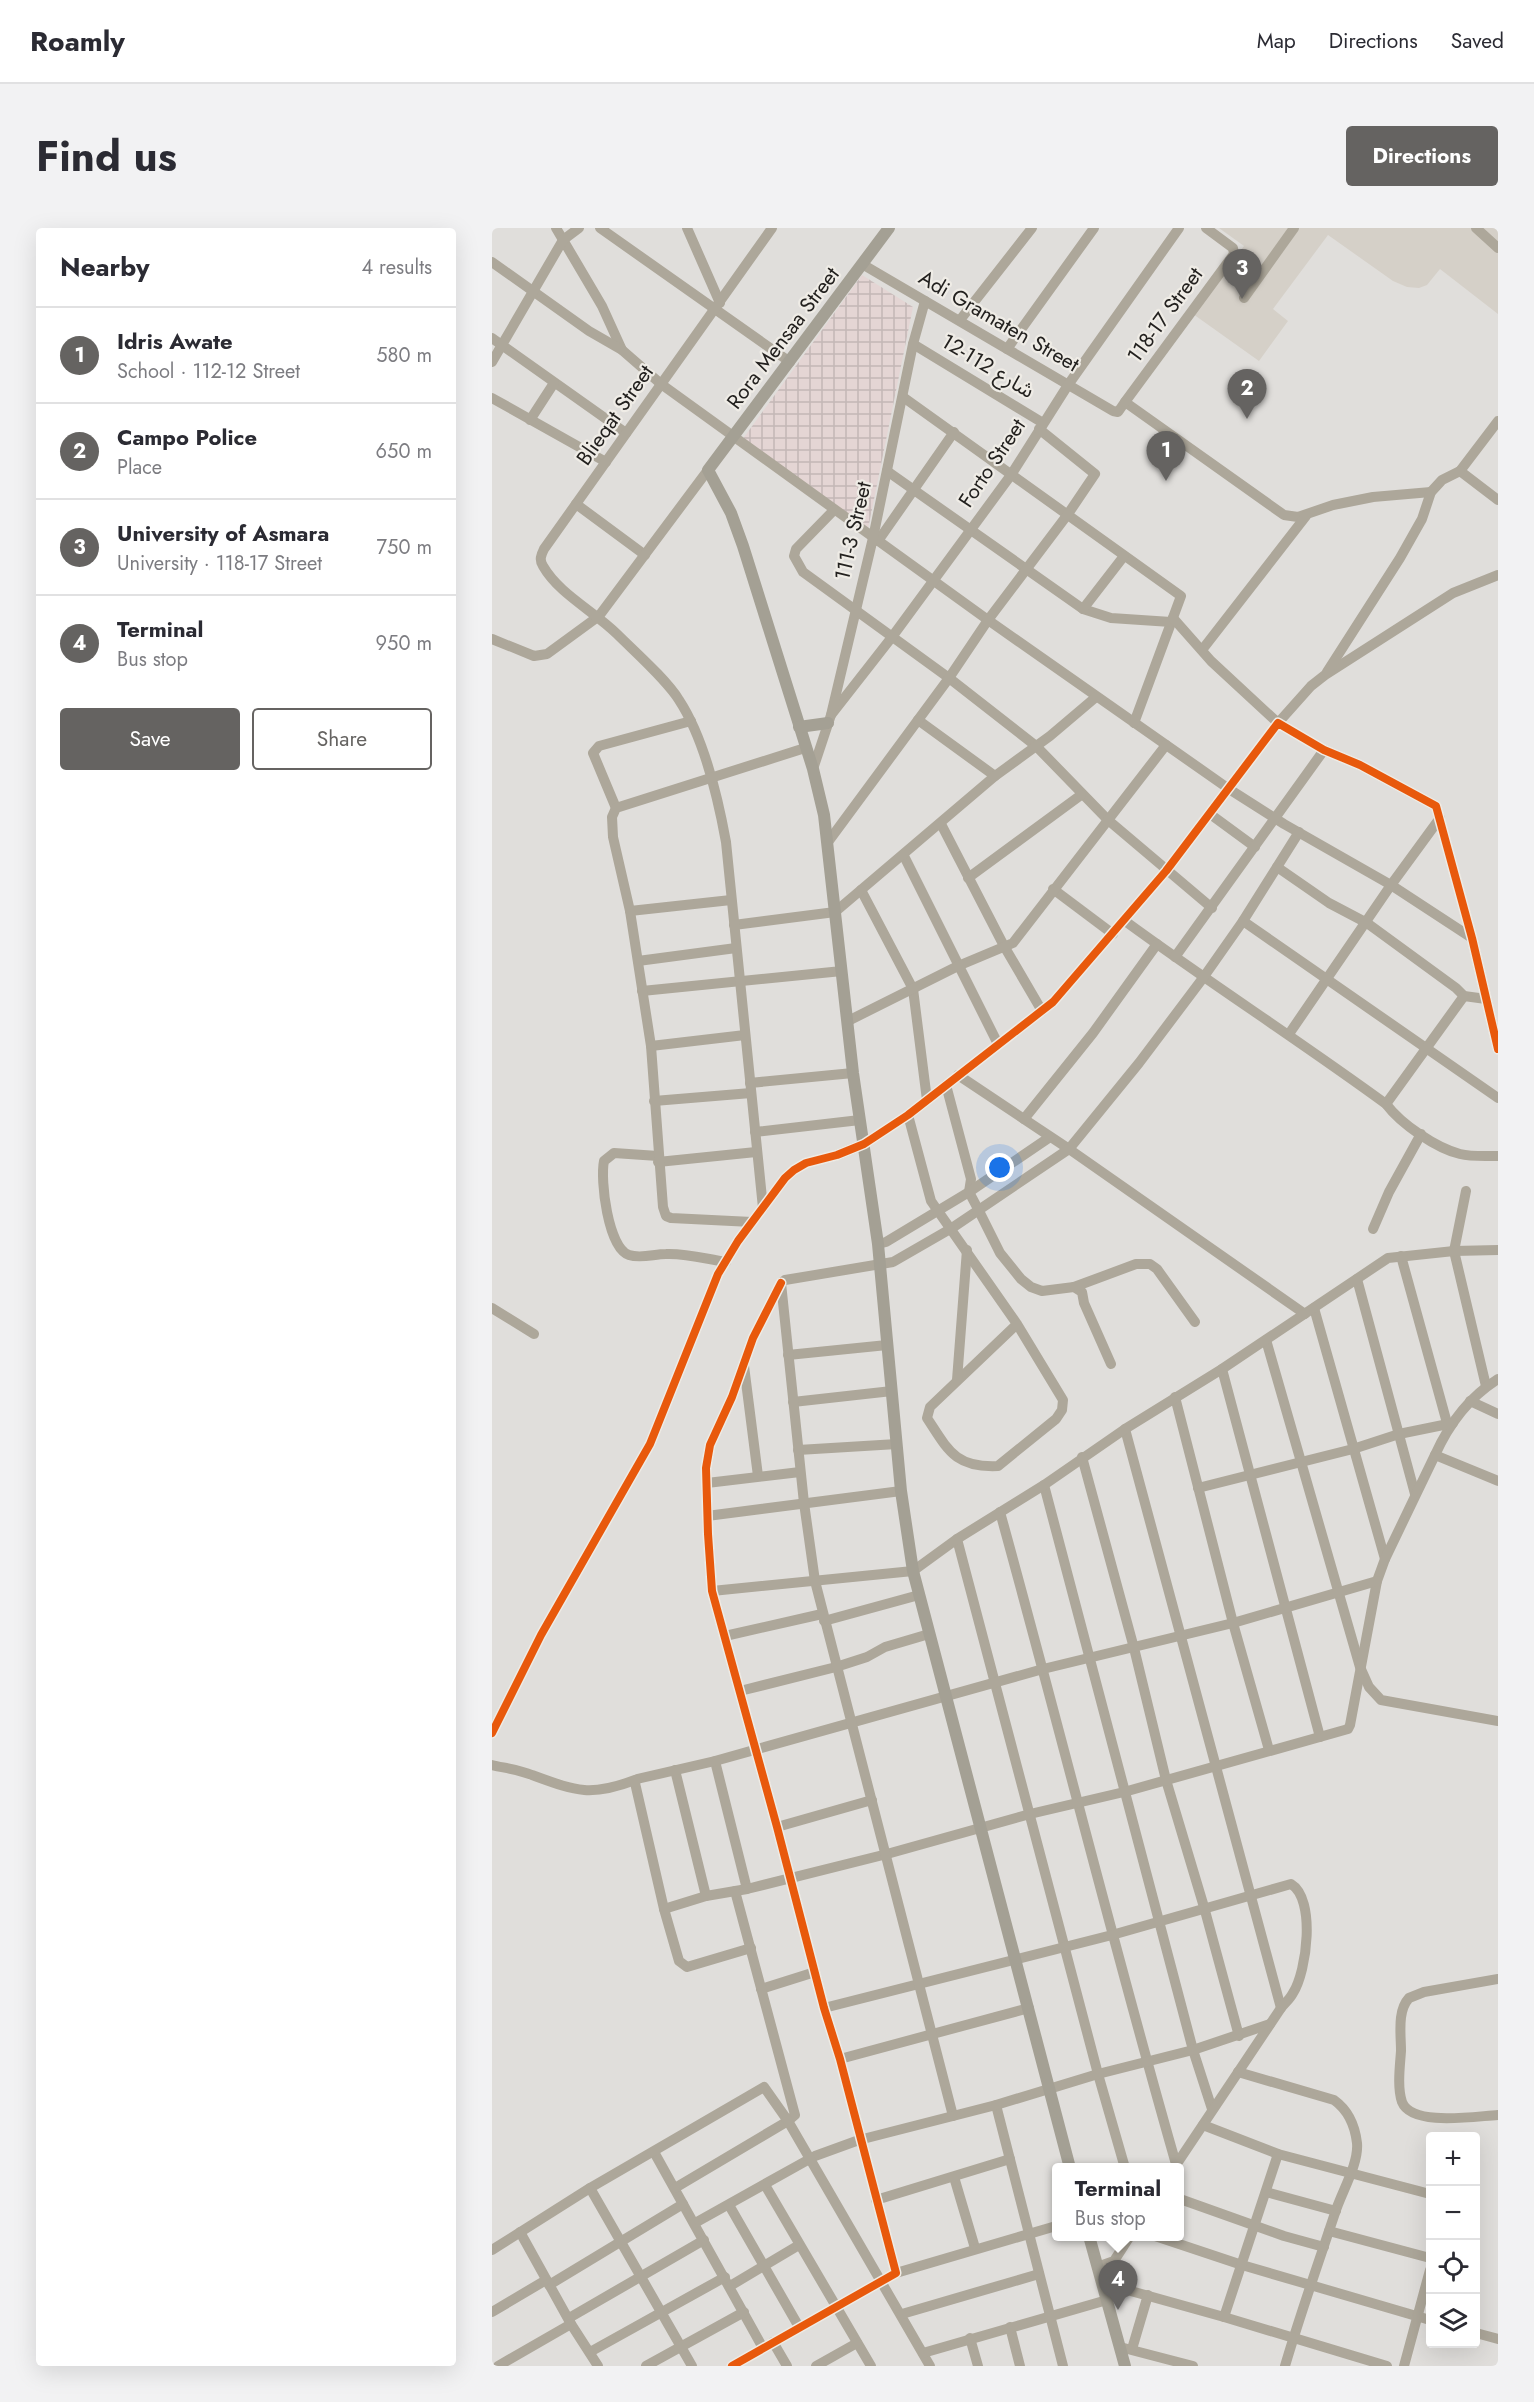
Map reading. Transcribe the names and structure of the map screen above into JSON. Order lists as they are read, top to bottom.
{
  "streets": {
    "main road": ["Rora Mensaa Street"],
    "street": [
      "118-17 Street",
      "Adi Gramaten Street",
      "شارع 112-12",
      "Blieqat Street",
      "Forto Street",
      "111-3 Street"
    ]
  },
  "crossings": [
    ["118-17 Street", "Adi Gramaten Street"],
    ["Adi Gramaten Street", "Rora Mensaa Street"],
    ["Adi Gramaten Street", "Forto Street"],
    ["Adi Gramaten Street", "111-3 Street"],
    ["شارع 112-12", "Forto Street"],
    ["شارع 112-12", "111-3 Street"],
    ["Forto Street", "111-3 Street"]
  ],
  "page": {
    "header": "Roamly",
    "nav": ["Map", "Directions", "Saved"],
    "title": "Find us",
    "buttons": [
      "Directions",
      ["Save", "Share"]
    ],
    "heading": ["Nearby", "4 results"],
    "pins": [
      "3",
      "2",
      "1",
      "4"
    ],
    "list": [
      {
        "mark": "1",
        "name": "Idris Awate",
        "note": "School · 112-12 Street",
        "value": "580 m"
      },
      {
        "mark": "2",
        "name": "Campo Police",
        "note": "Place",
        "value": "650 m"
      },
      {
        "mark": "3",
        "name": "University of Asmara",
        "note": "University · 118-17 Street",
        "value": "750 m"
      },
      {
        "mark": "4",
        "name": "Terminal",
        "note": "Bus stop",
        "value": "950 m"
      }
    ],
    "map_buttons": ["+", "−"],
    "popup": ["Terminal", "Bus stop"]
  }
}
